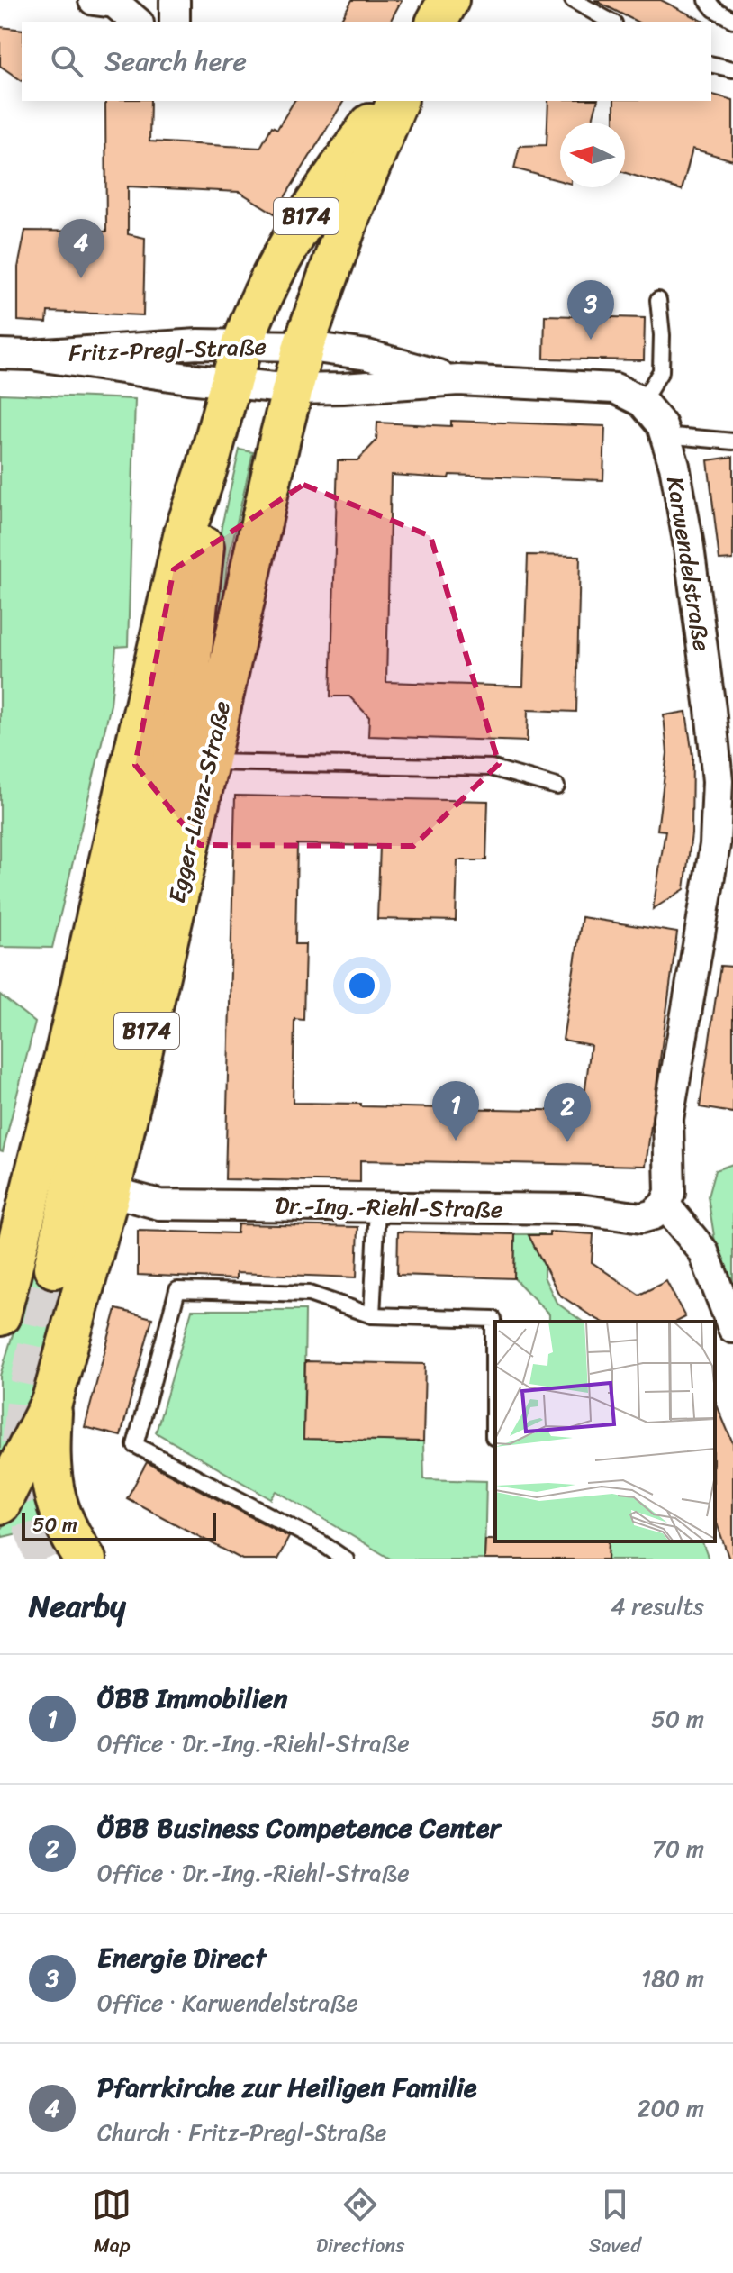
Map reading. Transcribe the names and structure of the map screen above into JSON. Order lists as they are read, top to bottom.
{
  "streets": {
    "main road": ["B174", "Egger-Lienz-Straße"],
    "street": ["Fritz-Pregl-Straße", "Karwendelstraße", "Dr.-Ing.-Riehl-Straße"]
  },
  "crossings": [
    ["Fritz-Pregl-Straße", "Egger-Lienz-Straße"],
    ["Karwendelstraße", "Dr.-Ing.-Riehl-Straße"],
    ["Egger-Lienz-Straße", "Dr.-Ing.-Riehl-Straße"]
  ],
  "scale_bar": "50 m",
  "north": "left",
  "page": {
    "search": "Search here",
    "pins": [
      "4",
      "3",
      "1",
      "2"
    ],
    "scale": "50 m",
    "heading": ["Nearby", "4 results"],
    "list": [
      {
        "mark": "1",
        "name": "ÖBB Immobilien",
        "note": "Office · Dr.-Ing.-Riehl-Straße",
        "value": "50 m"
      },
      {
        "mark": "2",
        "name": "ÖBB Business Competence Center",
        "note": "Office · Dr.-Ing.-Riehl-Straße",
        "value": "70 m"
      },
      {
        "mark": "3",
        "name": "Energie Direct",
        "note": "Office · Karwendelstraße",
        "value": "180 m"
      },
      {
        "mark": "4",
        "name": "Pfarrkirche zur Heiligen Familie",
        "note": "Church · Fritz-Pregl-Straße",
        "value": "200 m"
      }
    ],
    "nav": ["Map", "Directions", "Saved"]
  }
}
